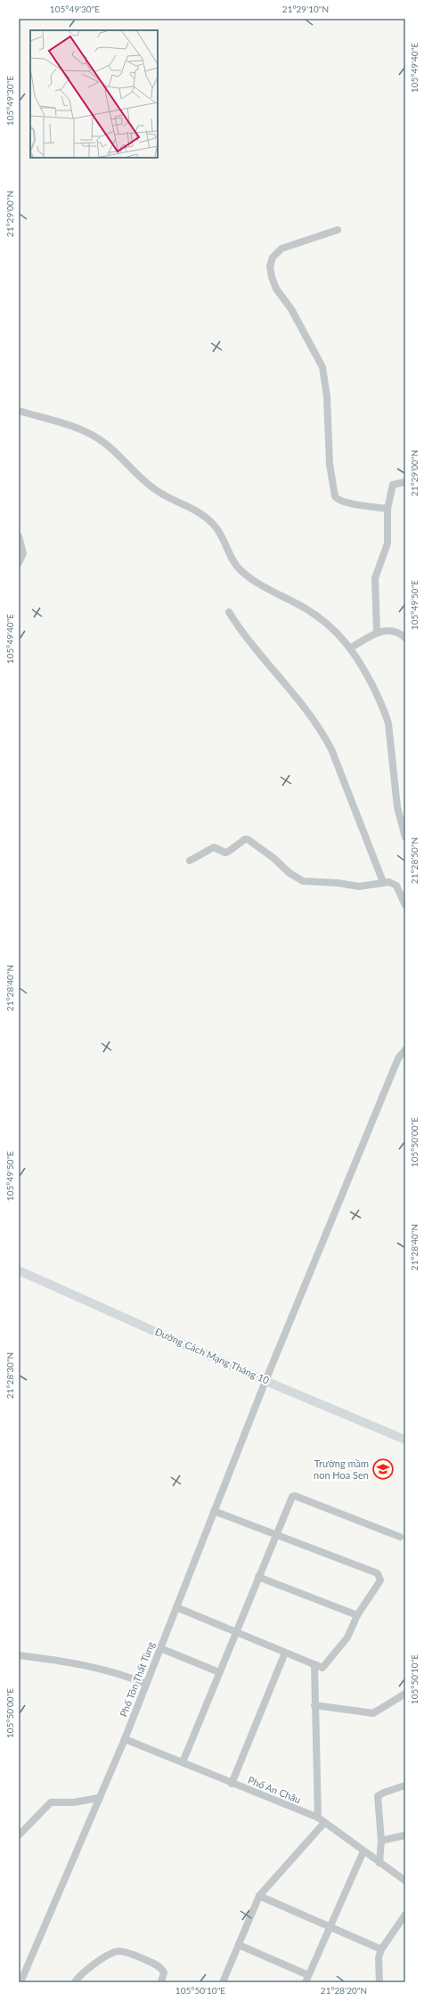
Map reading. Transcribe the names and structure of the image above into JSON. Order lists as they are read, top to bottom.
{
  "streets": {
    "main road": ["Đường Cách Mạng Tháng 10"],
    "street": ["Phố Tôn Thất Tùng", "Phố An Châu"]
  },
  "crossings": [
    ["Đường Cách Mạng Tháng 10", "Phố Tôn Thất Tùng"],
    ["Phố Tôn Thất Tùng", "Phố An Châu"]
  ],
  "places": {
    "school or university": ["Trường mầm non Hoa Sen"]
  },
  "coordinates": [
    "105°49'30\"E",
    "21°29'10\"N",
    "105°49'40\"E",
    "21°29'00\"N",
    "105°49'50\"E",
    "21°28'50\"N",
    "21°28'40\"N",
    "105°50'00\"E",
    "21°28'30\"N",
    "105°50'10\"E",
    "21°28'20\"N"
  ]
}
